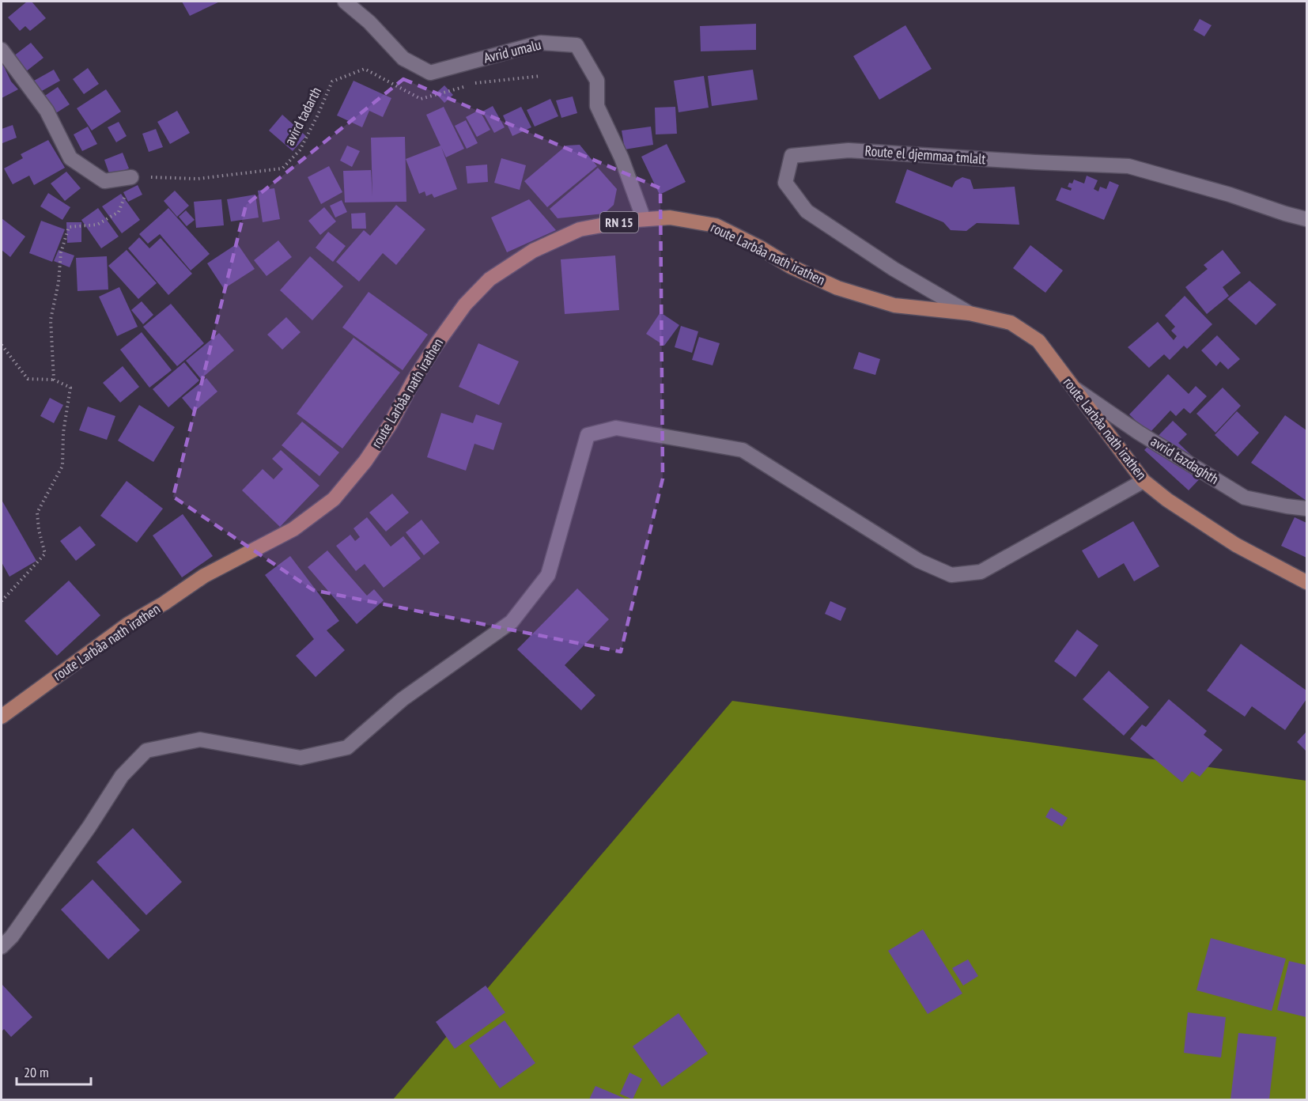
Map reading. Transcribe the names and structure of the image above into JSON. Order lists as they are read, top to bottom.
{
  "streets": {
    "main road": ["RN 15", "route Larbâa nath irathen"],
    "street": ["Avrid umalu", "Route el djemmaa tmlalt", "avrid tazdaghth"],
    "path": ["avird tadarth"]
  },
  "crossings": [
    ["Avrid umalu", "route Larbâa nath irathen"],
    ["Route el djemmaa tmlalt", "route Larbâa nath irathen"],
    ["route Larbâa nath irathen", "avrid tazdaghth"]
  ],
  "scale_bar": "20 m"
}
